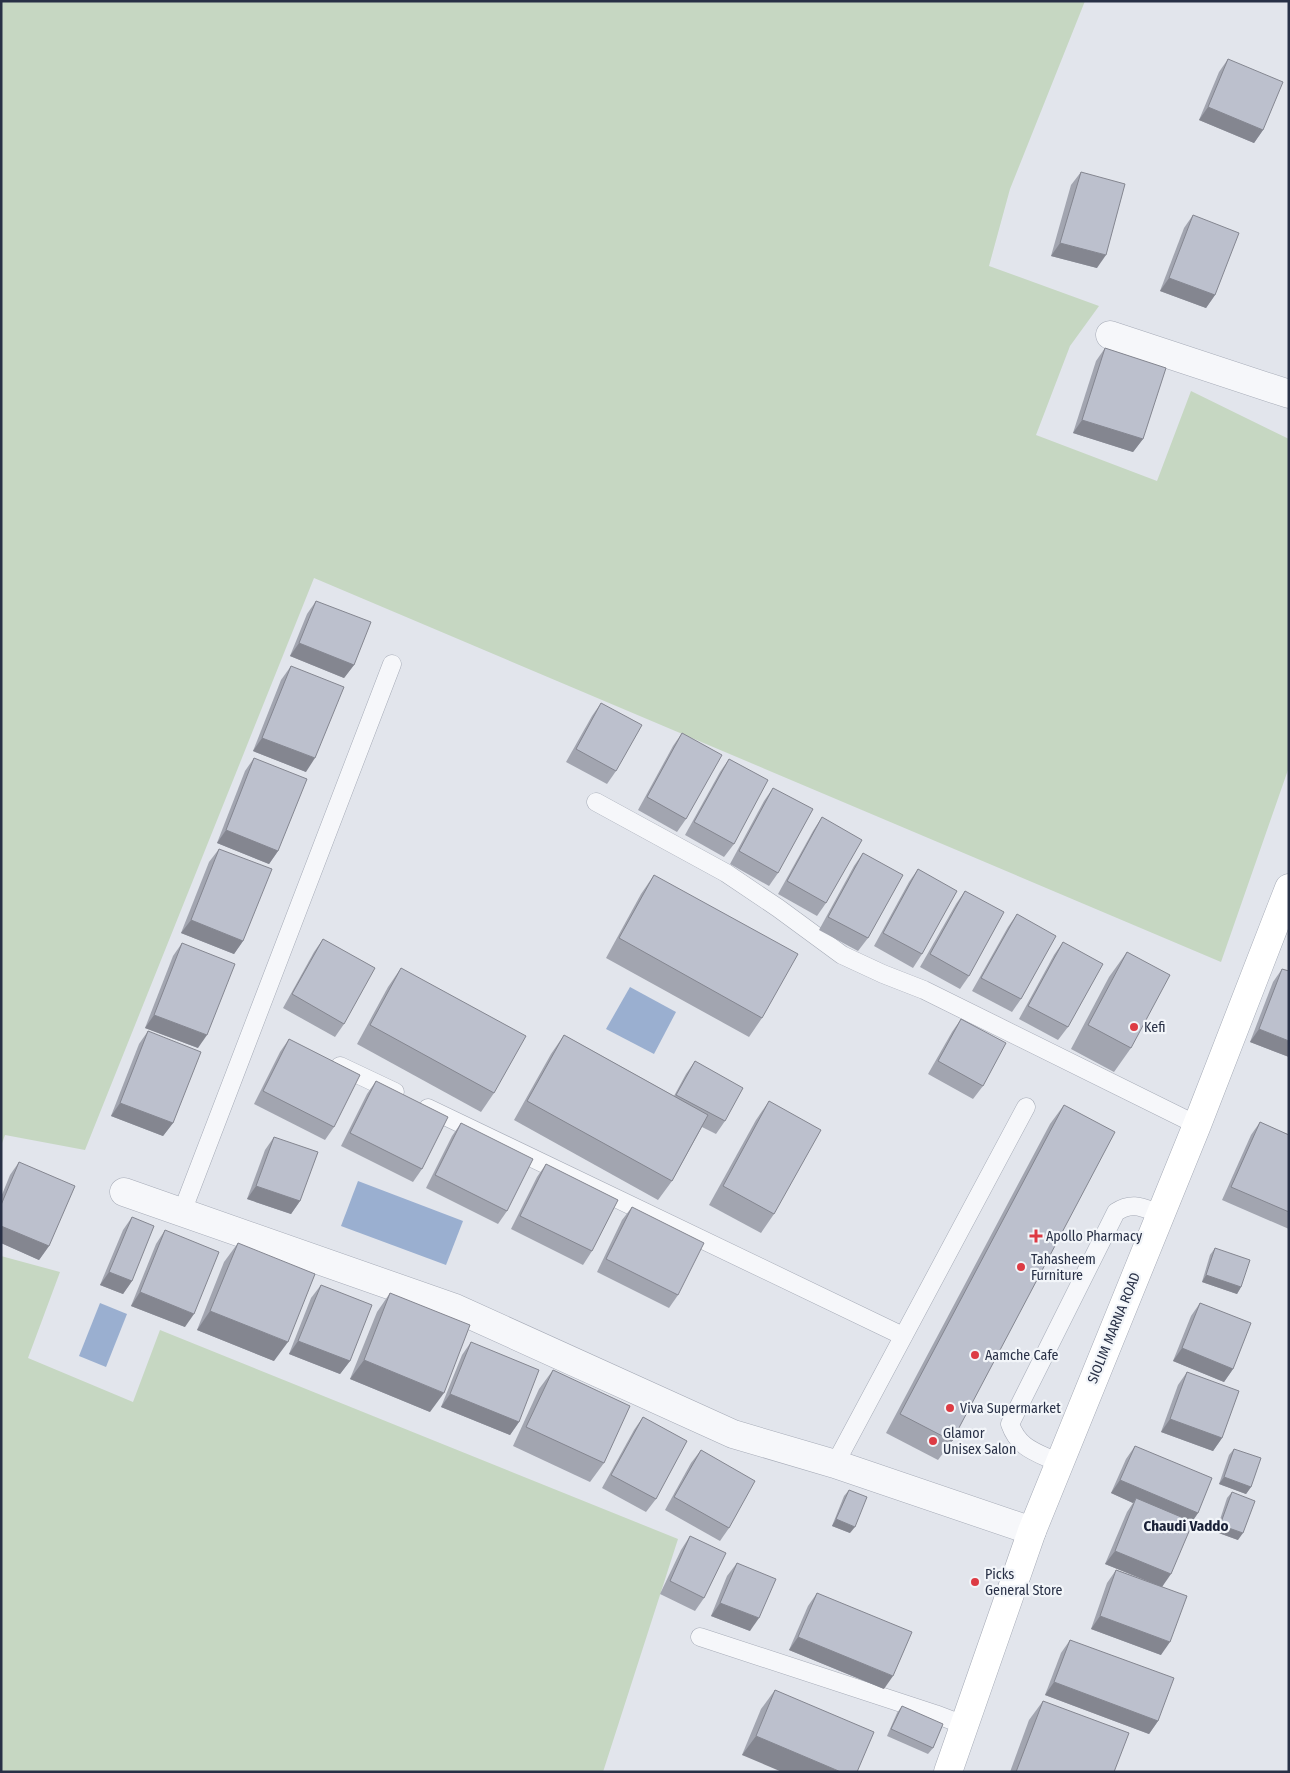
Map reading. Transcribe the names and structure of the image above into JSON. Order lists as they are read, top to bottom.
{
  "streets": {
    "main road": ["SIOLIM MARNA ROAD"]
  },
  "districts": ["Chaudi Vaddo"],
  "places": {
    "other": [
      "Kefi",
      "Tahasheem Furniture",
      "Aamche Cafe",
      "Viva Supermarket",
      "Glamor Unisex Salon",
      "Picks General Store"
    ],
    "health": ["Apollo Pharmacy"]
  }
}
